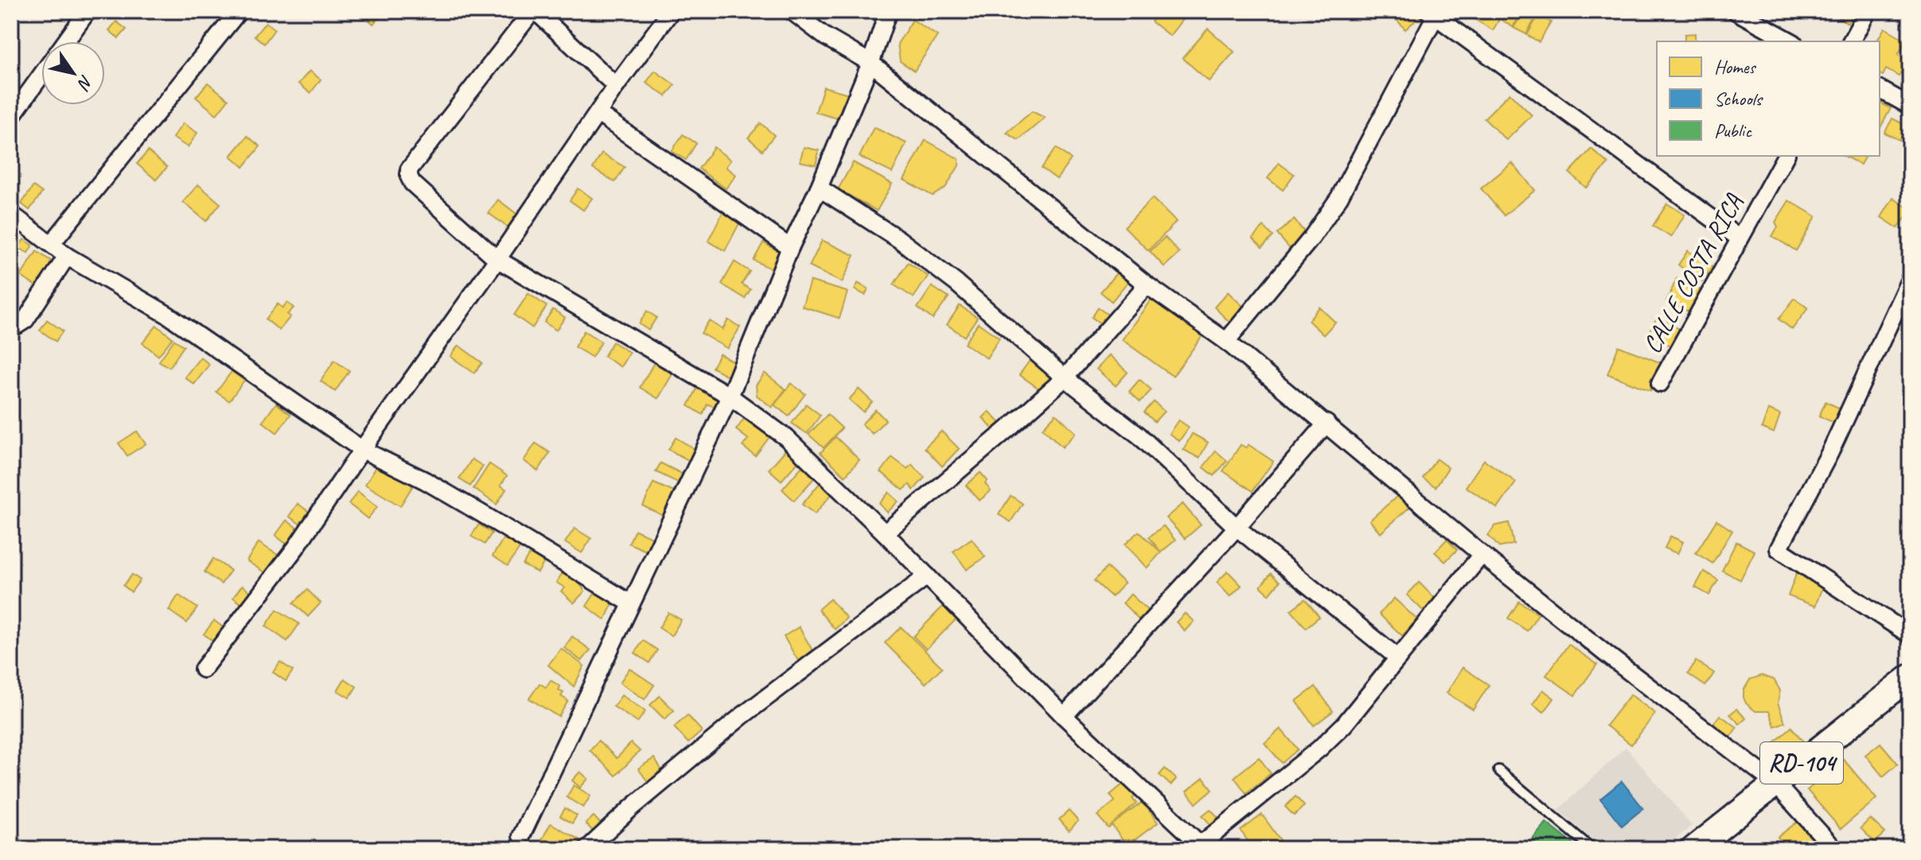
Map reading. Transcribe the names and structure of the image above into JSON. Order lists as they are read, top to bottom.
{
  "streets": {
    "main road": ["RD-104"],
    "street": ["CALLE COSTA RICA"]
  },
  "legend": ["Homes", "Schools", "Public"],
  "north": "bottom right"
}
